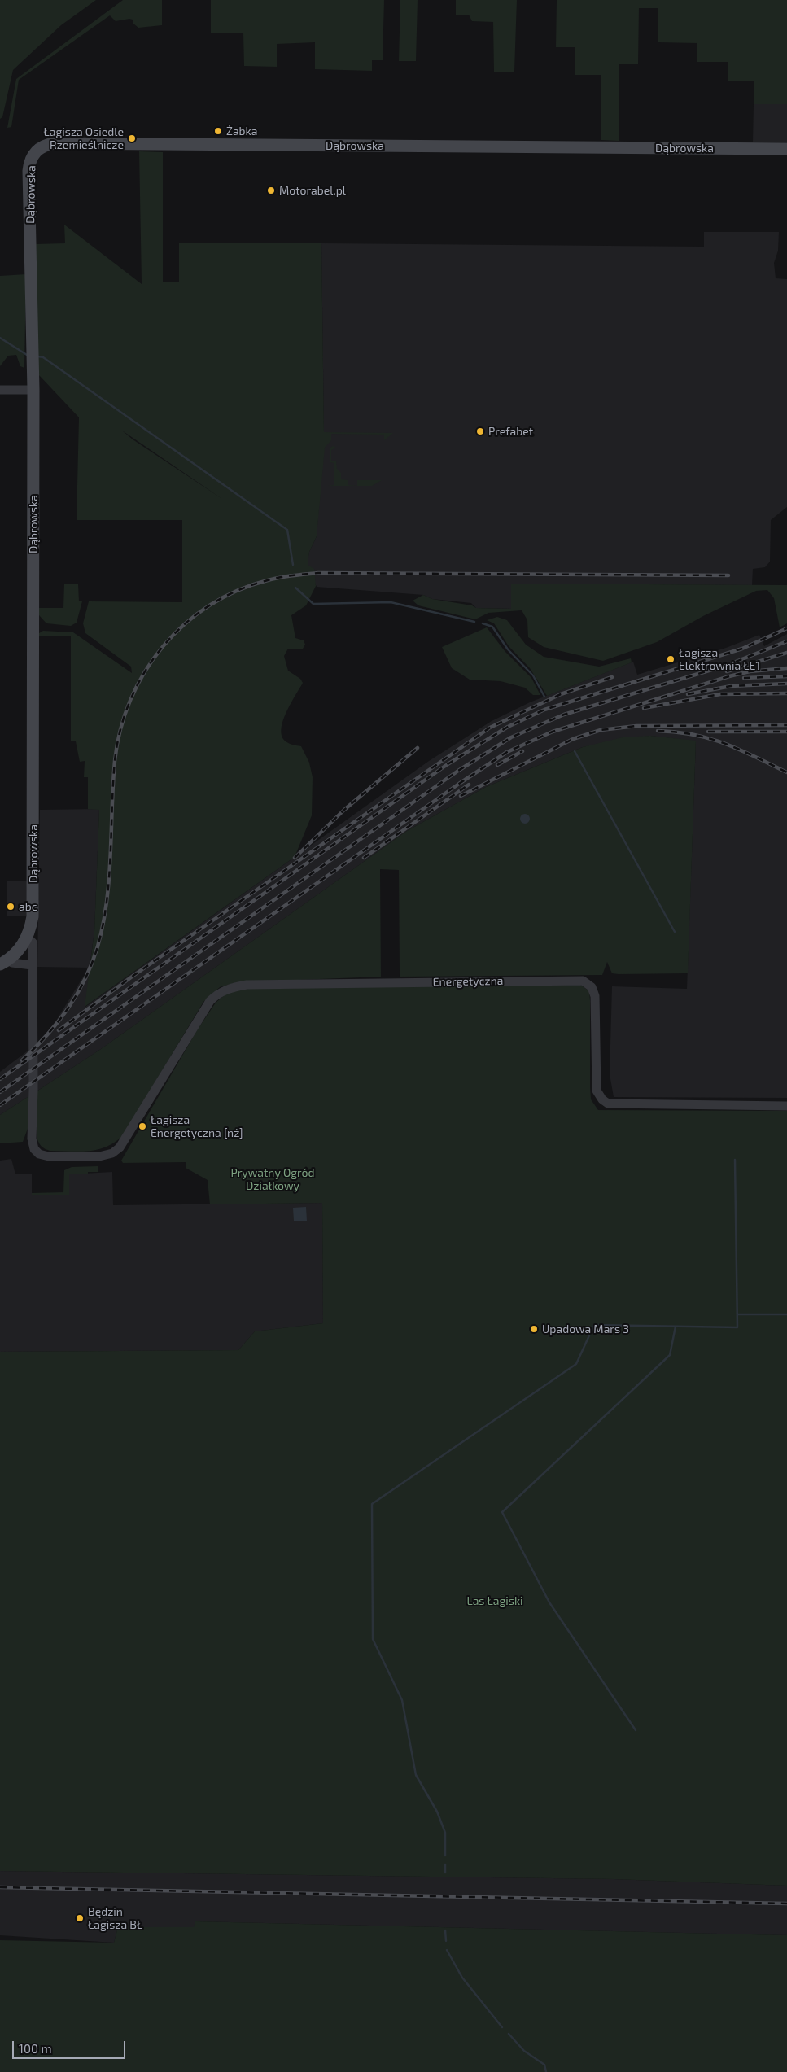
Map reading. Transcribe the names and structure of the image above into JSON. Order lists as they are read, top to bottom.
{
  "streets": {
    "street": ["Dąbrowska", "Energetyczna"]
  },
  "crossings": [
    ["Dąbrowska", "Energetyczna"]
  ],
  "parks": ["Prywatny Ogród Działkowy", "Las Łagiski"],
  "places": [
    "Żabka",
    "Łagisza Osiedle Rzemieślnicze",
    "Motorabel.pl",
    "Prefabet",
    "Łagisza Elektrownia ŁE1",
    "abc",
    "Łagisza Energetyczna [nż]",
    "Upadowa Mars 3",
    "Będzin Łagisza BŁ"
  ],
  "scale_bar": "100 m"
}
